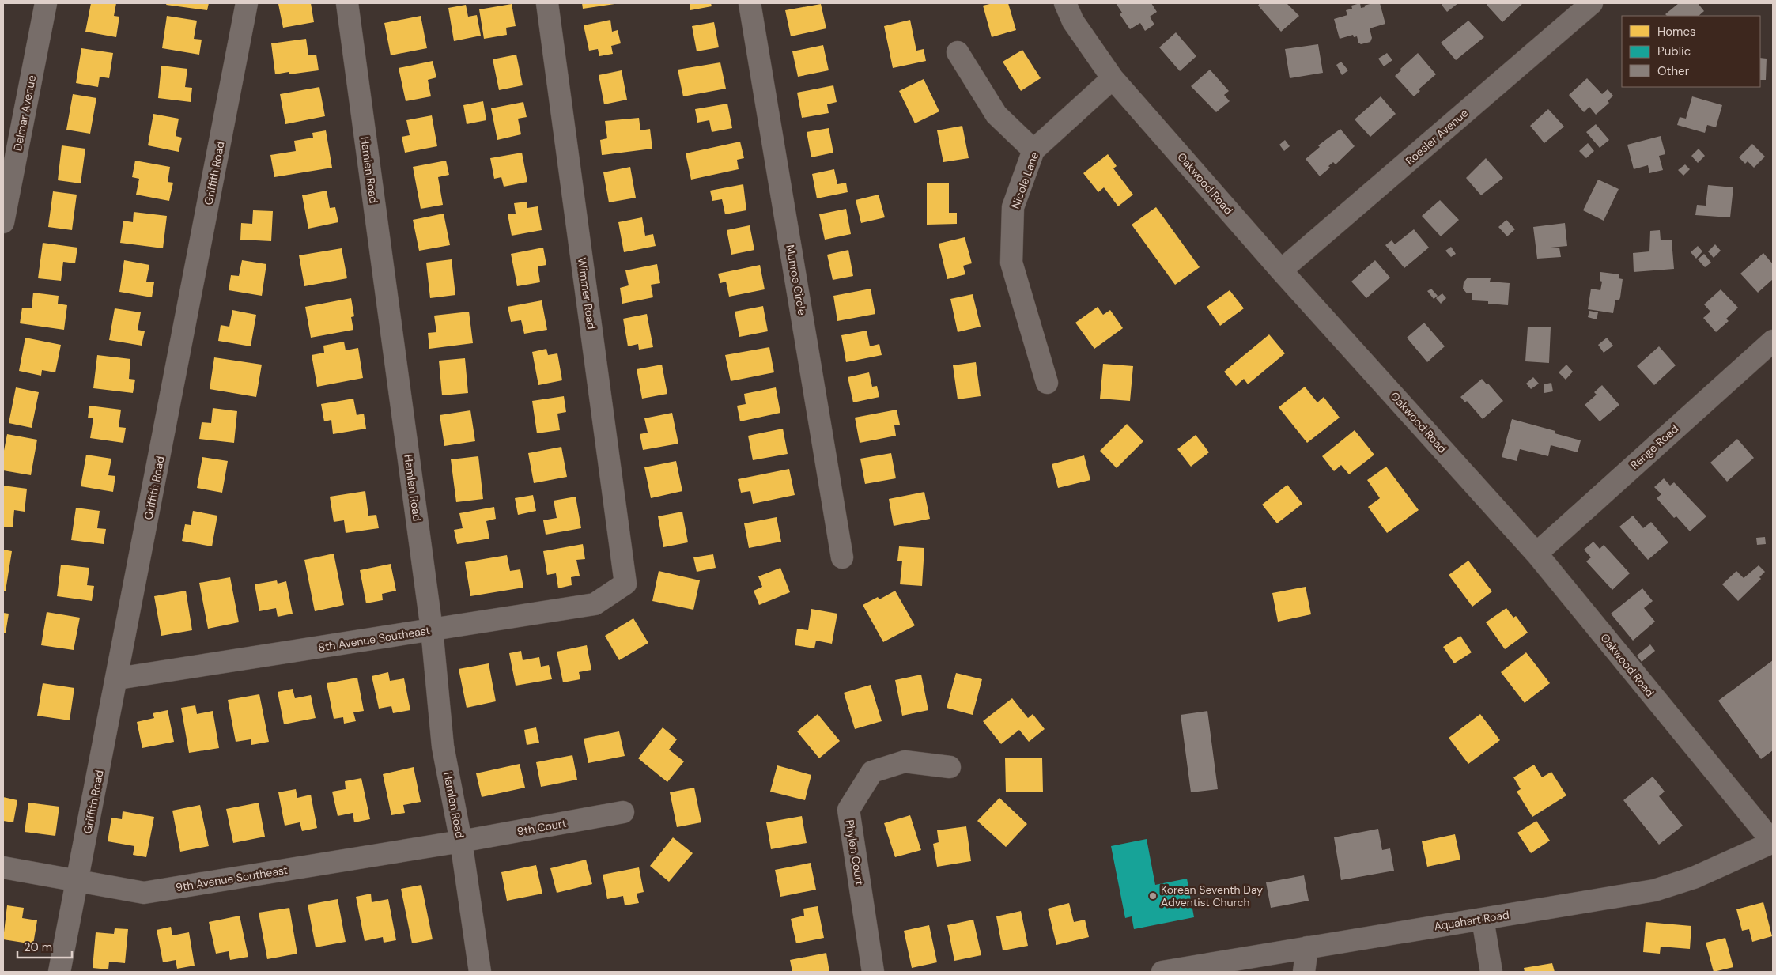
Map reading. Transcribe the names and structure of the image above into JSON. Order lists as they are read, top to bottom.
{
  "streets": {
    "street": [
      "Delmar Avenue",
      "Roesler Avenue",
      "Hamlen Road",
      "Griffith Road",
      "Nicole Lane",
      "Oakwood Road",
      "Munroe Circle",
      "Wimmer Road",
      "Range Road",
      "8th Avenue Southeast",
      "9th Court",
      "Phylen Court",
      "9th Avenue Southeast",
      "Aquahart Road"
    ]
  },
  "crossings": [
    ["Roesler Avenue", "Oakwood Road"],
    ["Hamlen Road", "8th Avenue Southeast"],
    ["Hamlen Road", "9th Court"],
    ["Hamlen Road", "9th Avenue Southeast"],
    ["Griffith Road", "8th Avenue Southeast"],
    ["Griffith Road", "9th Avenue Southeast"],
    ["Nicole Lane", "Oakwood Road"],
    ["Oakwood Road", "Range Road"],
    ["Oakwood Road", "Aquahart Road"],
    ["Wimmer Road", "8th Avenue Southeast"],
    ["9th Court", "9th Avenue Southeast"]
  ],
  "places": ["Korean Seventh Day Adventist Church"],
  "legend": ["Homes", "Public", "Other"],
  "scale_bar": "20 m"
}
